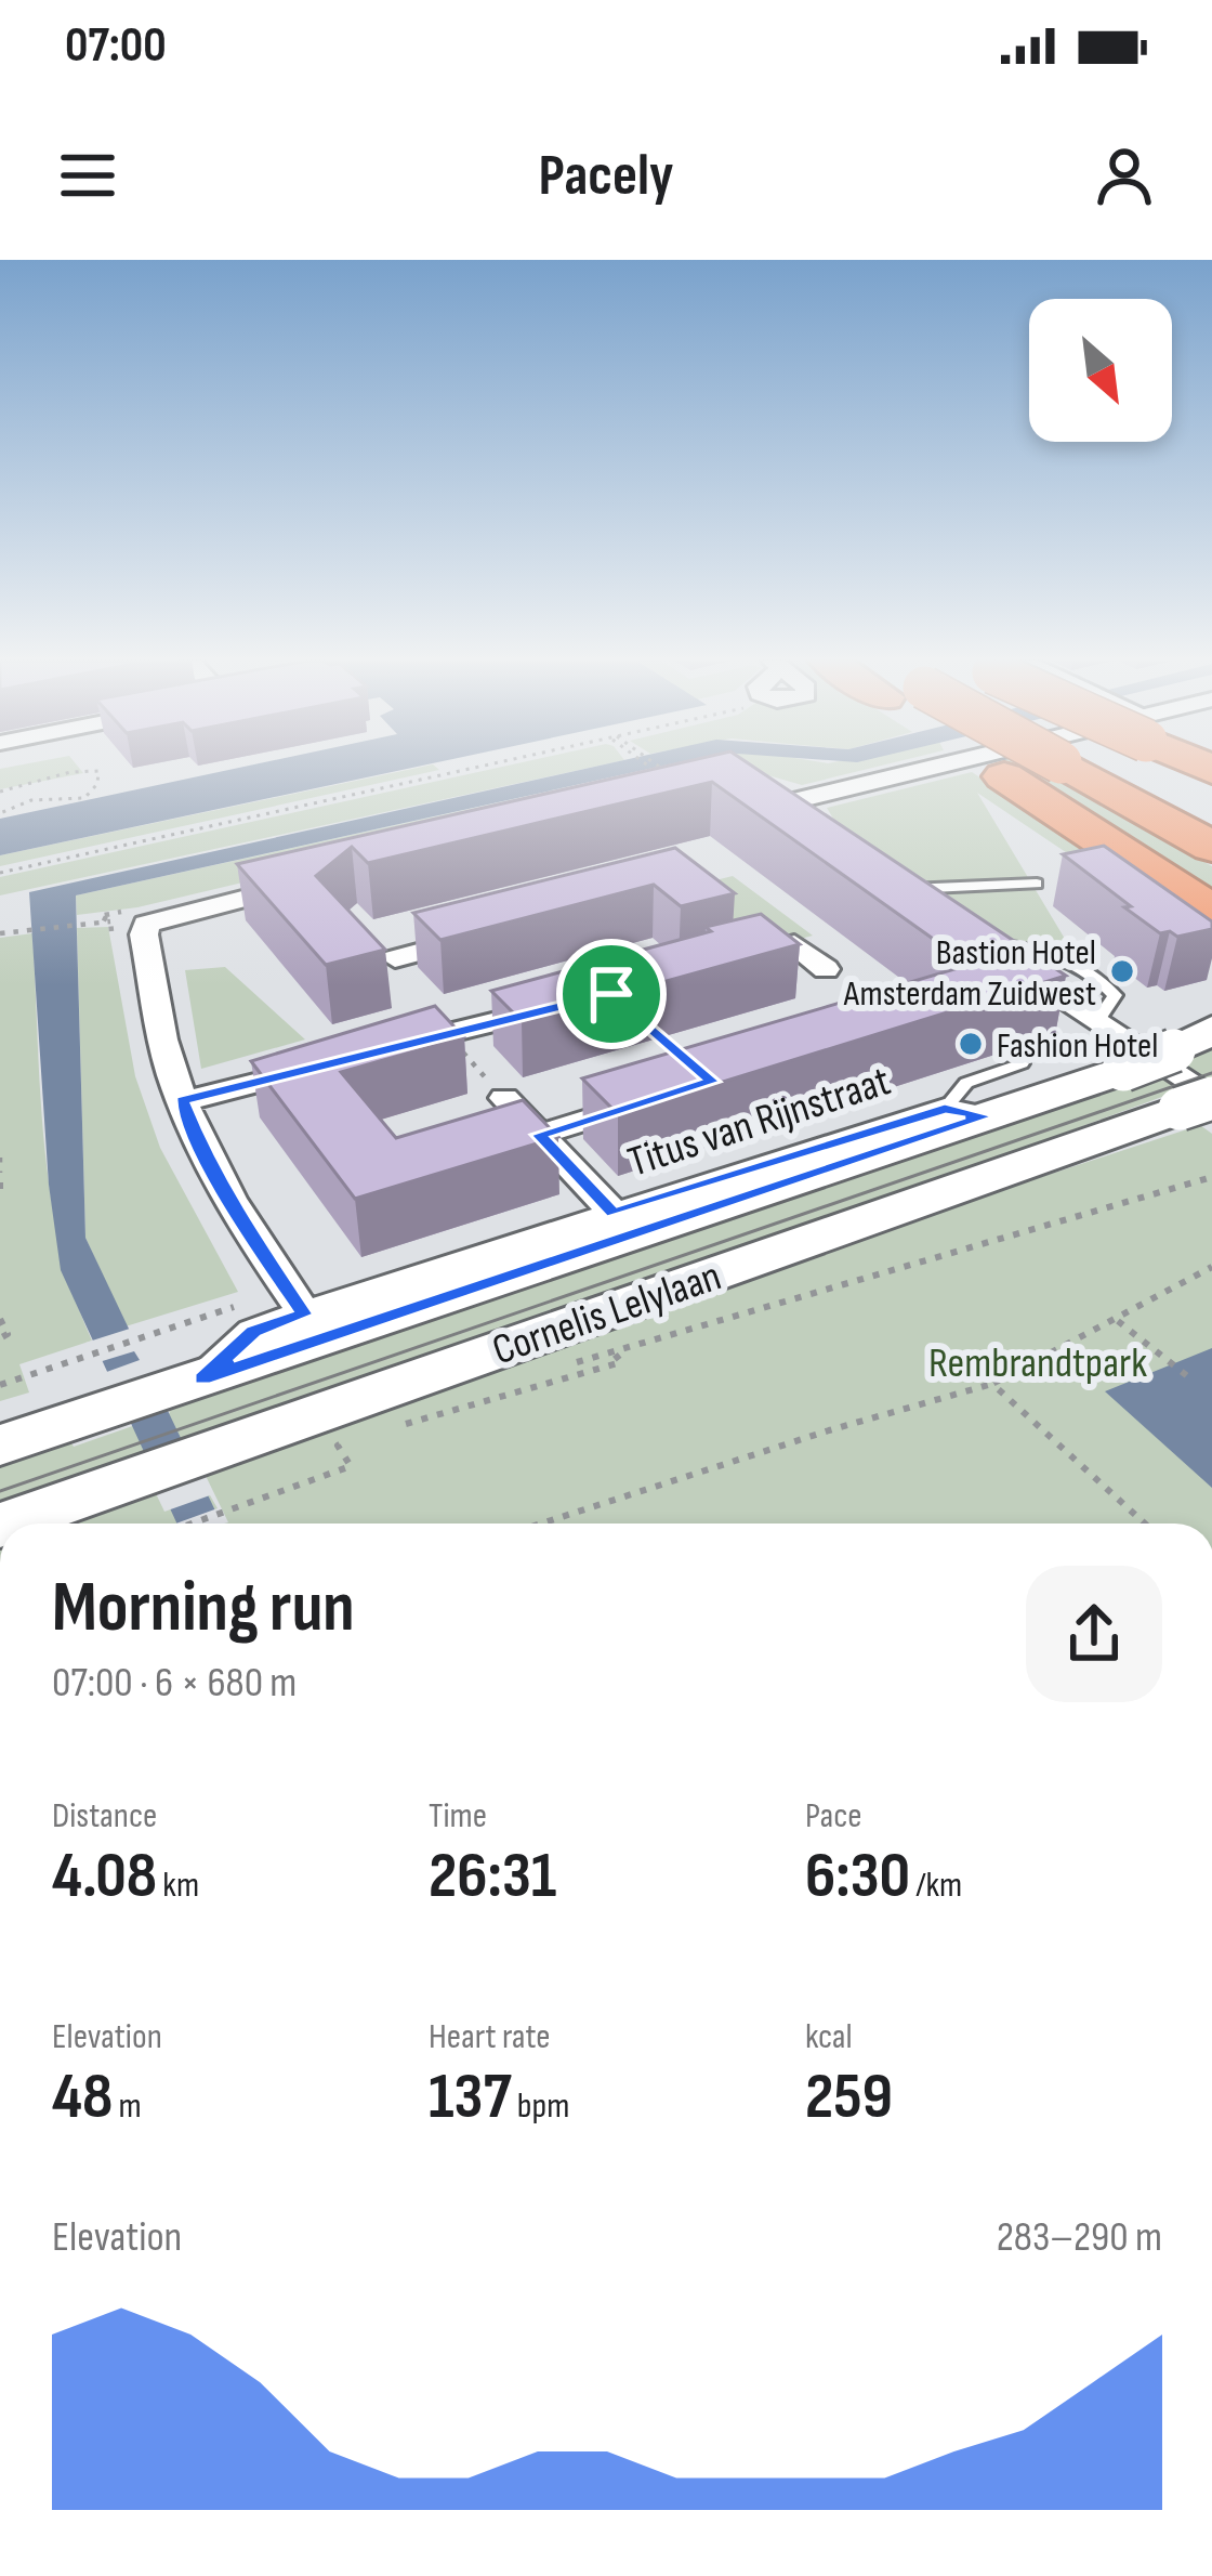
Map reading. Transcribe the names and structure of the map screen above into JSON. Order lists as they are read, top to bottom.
{
  "streets": {
    "main road": ["Cornelis Lelylaan"],
    "street": ["Titus van Rijnstraat"]
  },
  "crossings": [
    ["Titus van Rijnstraat", "Cornelis Lelylaan"]
  ],
  "parks": ["Rembrandtpark"],
  "places": ["Bastion Hotel Amsterdam Zuidwest", "Fashion Hotel"],
  "north": "bottom right",
  "page": {
    "status": "07:00",
    "header": "Pacely",
    "heading": ["Morning run", "07:00 · 6 × 680 m"],
    "stats": [
      ["Distance", "4.08 km"],
      ["Time", "26:31"],
      ["Pace", "6:30 /km"],
      ["Elevation", "48 m"],
      ["Heart rate", "137 bpm"],
      ["kcal", "259"]
    ],
    "chart": ["Elevation", "283–290 m"]
  }
}
